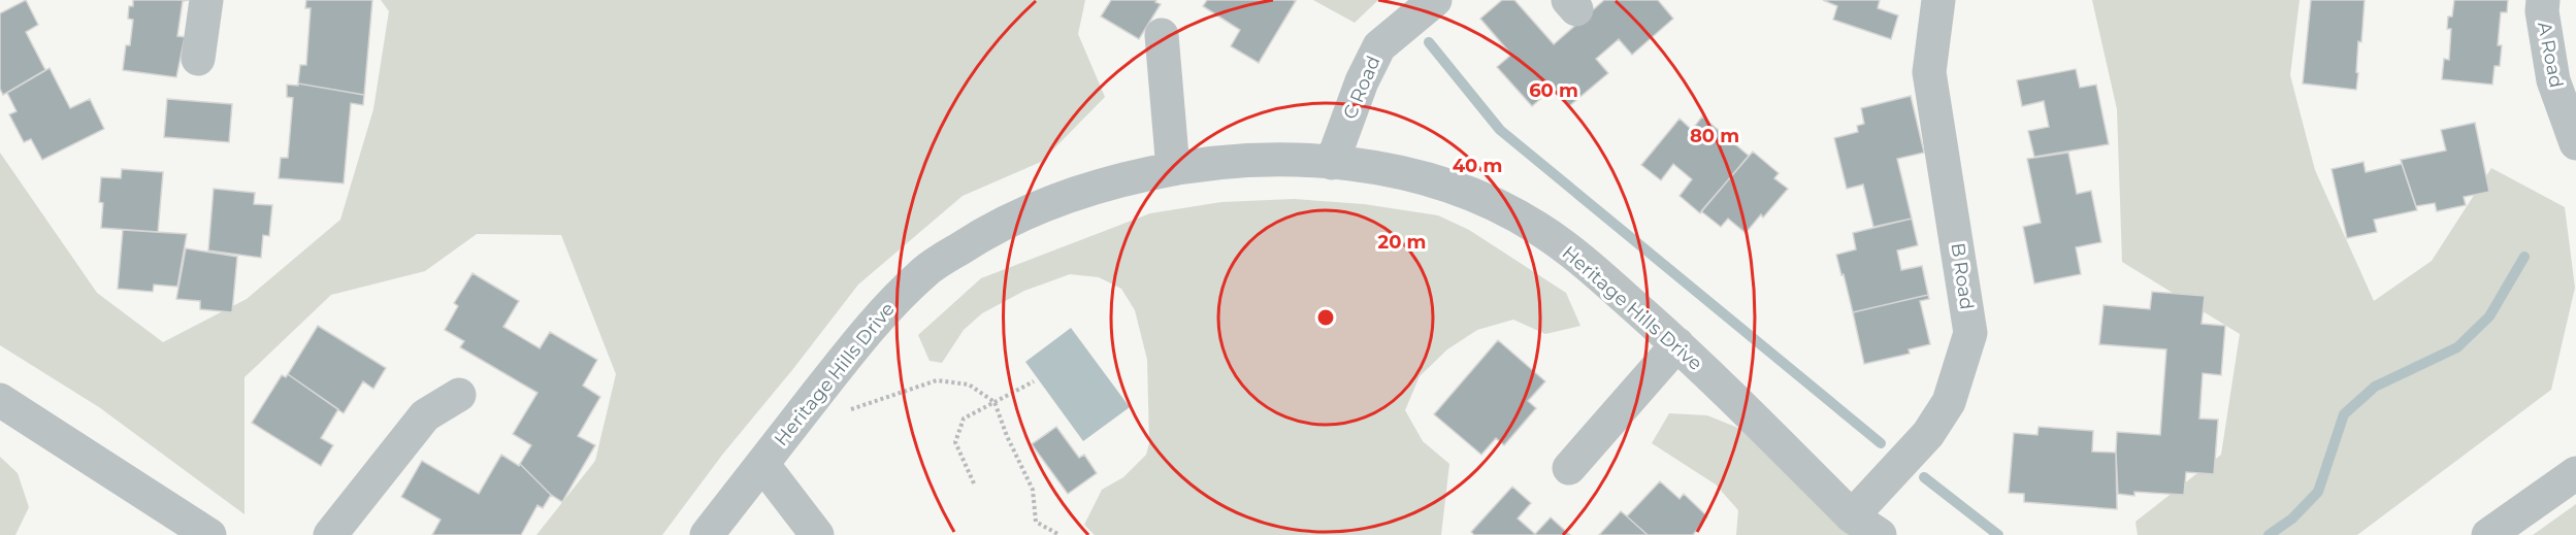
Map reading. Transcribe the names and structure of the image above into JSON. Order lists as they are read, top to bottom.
{
  "streets": {
    "street": [
      "A Road",
      "C Road",
      "B Road",
      "Heritage Hills Drive"
    ]
  },
  "crossings": [
    ["C Road", "Heritage Hills Drive"],
    ["B Road", "Heritage Hills Drive"]
  ],
  "rings": [
    "60 m",
    "80 m",
    "40 m",
    "20 m"
  ]
}
